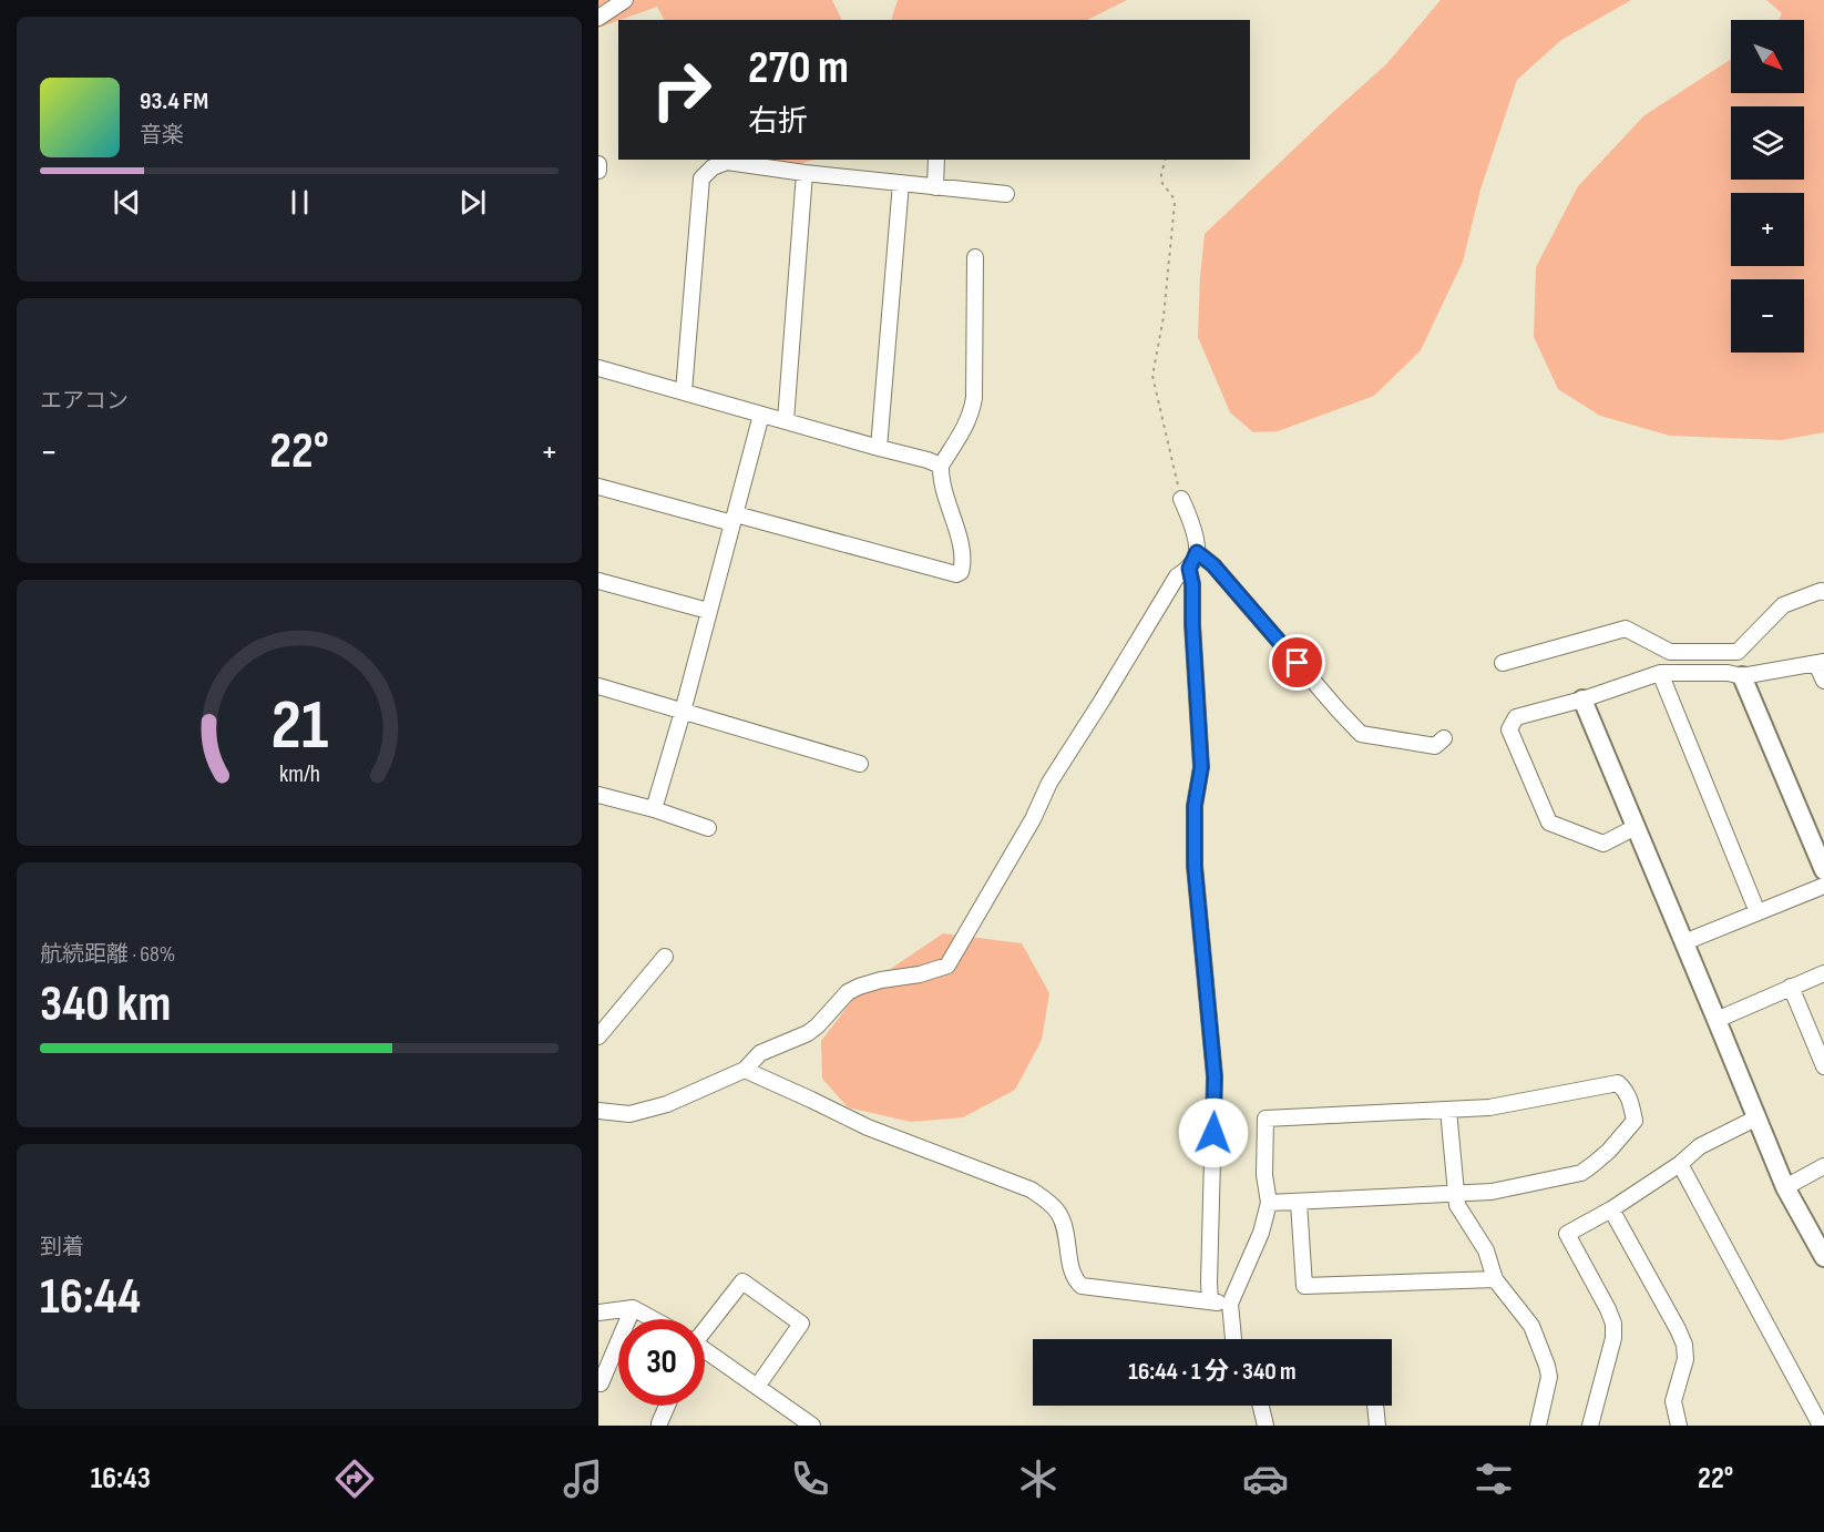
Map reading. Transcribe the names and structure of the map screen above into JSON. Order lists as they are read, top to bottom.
{
  "north": "bottom right",
  "page": {
    "map_buttons": ["+", "−"],
    "turn": ["270 m", "右折"],
    "song": ["93.4 FM", "音楽"],
    "tile": [
      "エアコン",
      ["航続距離 · 68%", "340 km"],
      ["到着", "16:44"]
    ],
    "heat": ["−", "22°", "+"],
    "limit": "30",
    "trip": "16:44 · 1 分 · 340 m",
    "tabs": ["16:43", "22°"],
    "gauge": ["21", "km/h"]
  }
}
